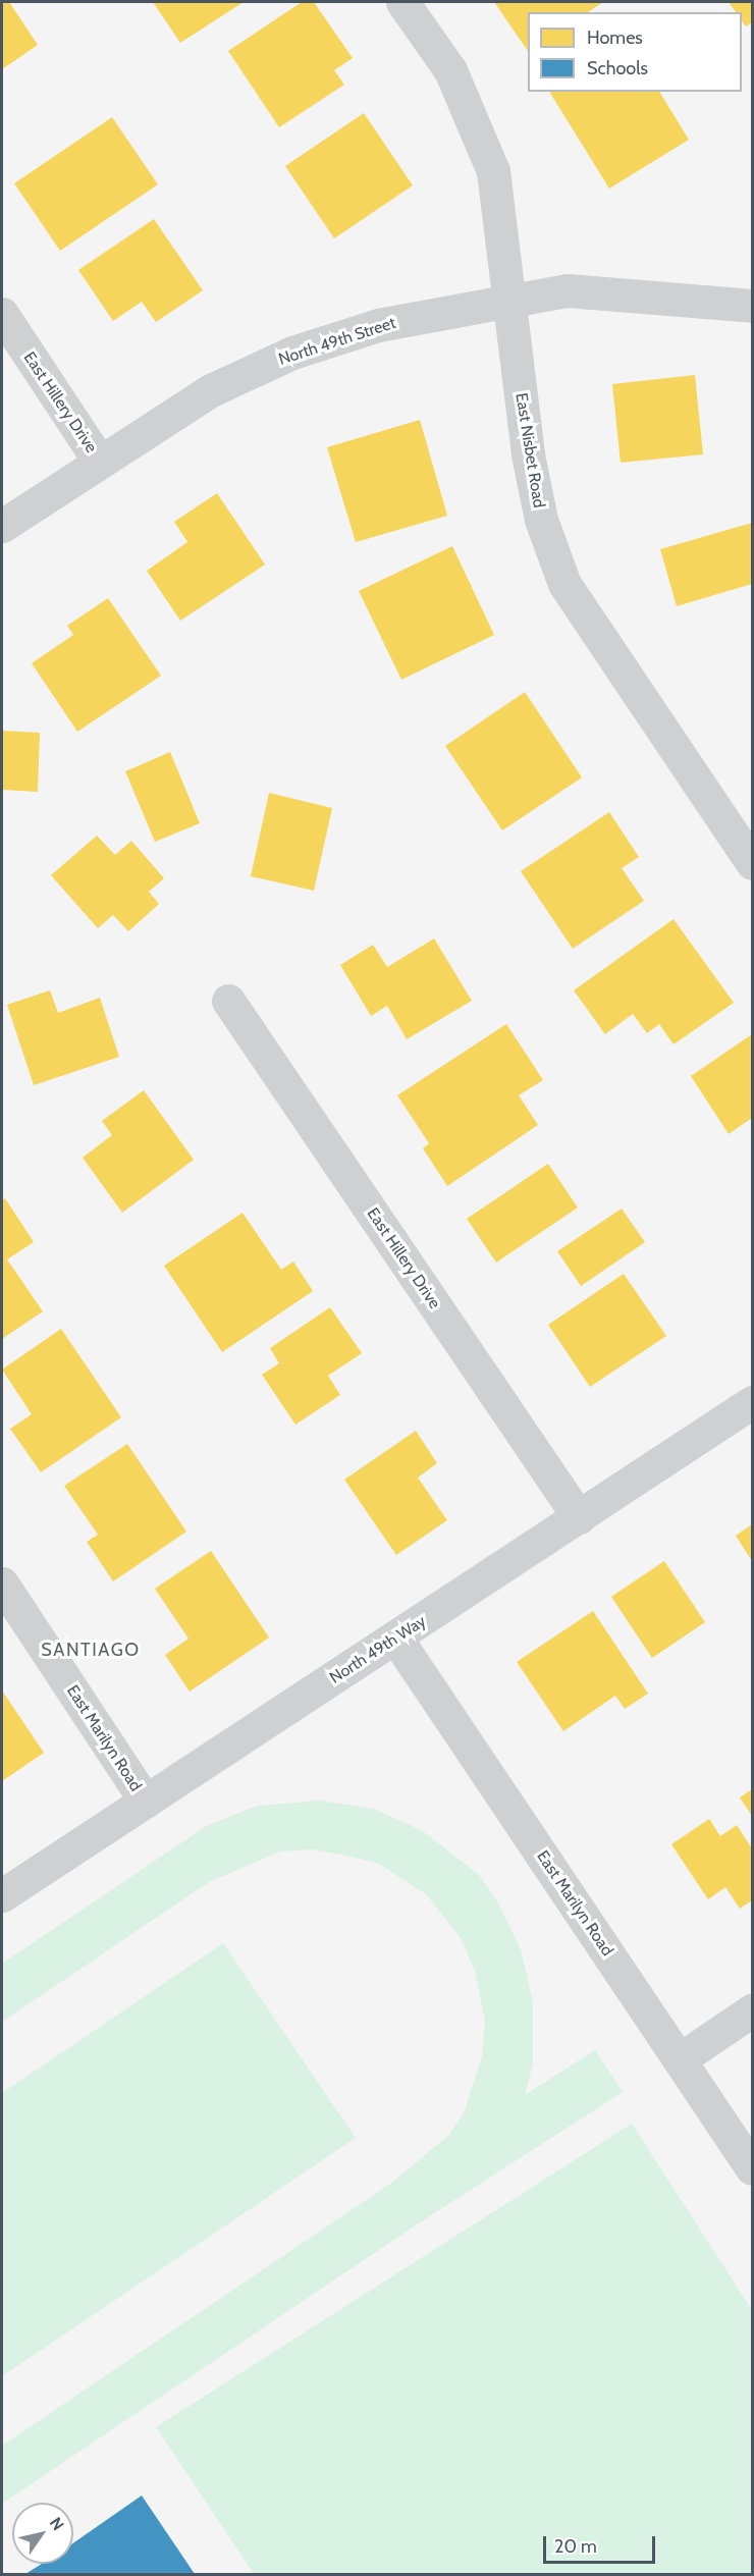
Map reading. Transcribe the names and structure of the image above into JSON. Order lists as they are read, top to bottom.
{
  "streets": {
    "street": [
      "North 49th Street",
      "East Hillery Drive",
      "East Nisbet Road",
      "North 49th Way",
      "East Marilyn Road"
    ]
  },
  "crossings": [
    ["North 49th Street", "East Hillery Drive"],
    ["North 49th Street", "East Nisbet Road"],
    ["East Hillery Drive", "North 49th Way"],
    ["North 49th Way", "East Marilyn Road"]
  ],
  "districts": ["SANTIAGO"],
  "legend": ["Homes", "Schools"],
  "scale_bar": "20 m",
  "north": "top right"
}
